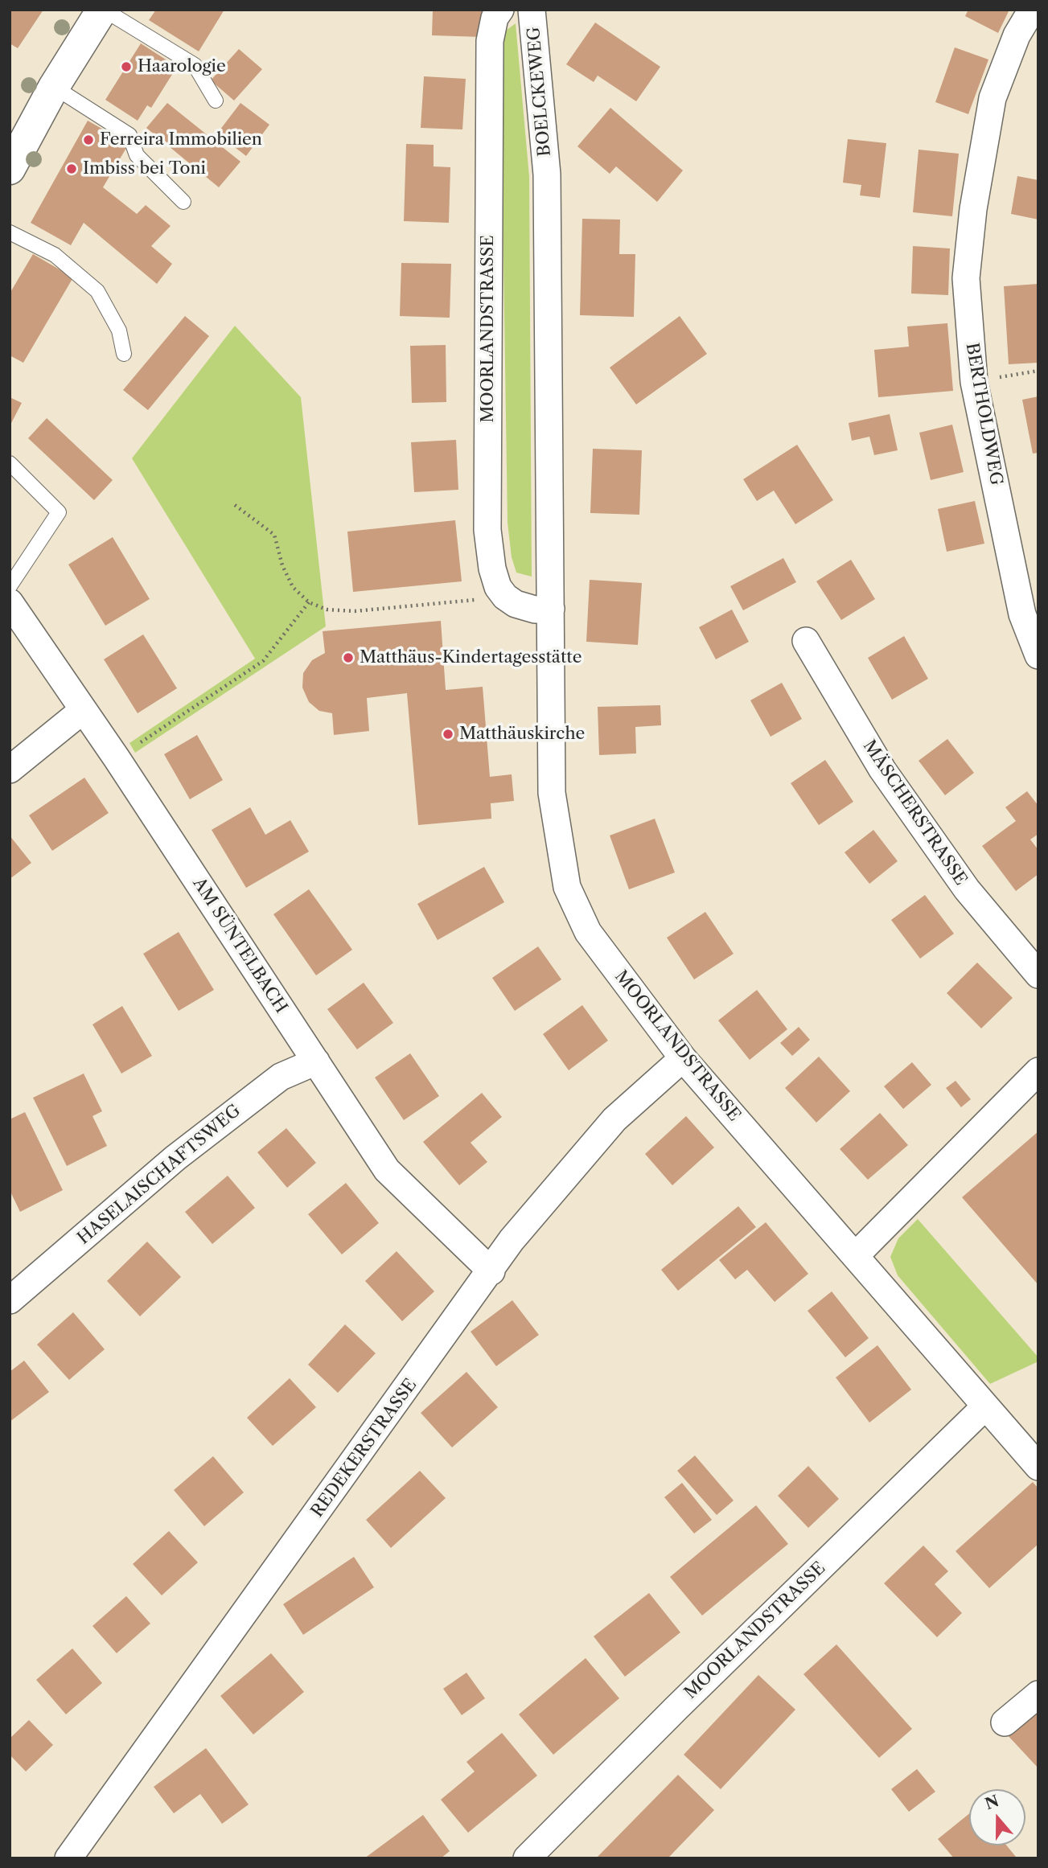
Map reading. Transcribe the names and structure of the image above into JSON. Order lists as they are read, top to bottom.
{
  "streets": {
    "street": [
      "BOELCKEWEG",
      "MOORLANDSTRASSE",
      "BERTHOLDWEG",
      "MÄSCHERSTRASSE",
      "AM SÜNTELBACH",
      "HASELAISCHAFTSWEG",
      "REDEKERSTRASSE"
    ]
  },
  "crossings": [
    ["BOELCKEWEG", "MOORLANDSTRASSE"],
    ["MOORLANDSTRASSE", "REDEKERSTRASSE"],
    ["AM SÜNTELBACH", "HASELAISCHAFTSWEG"],
    ["AM SÜNTELBACH", "REDEKERSTRASSE"]
  ],
  "places": [
    "Haarologie",
    "Ferreira Immobilien",
    "Imbiss bei Toni",
    "Matthäus-Kindertagesstätte",
    "Matthäuskirche"
  ],
  "north": "top"
}
